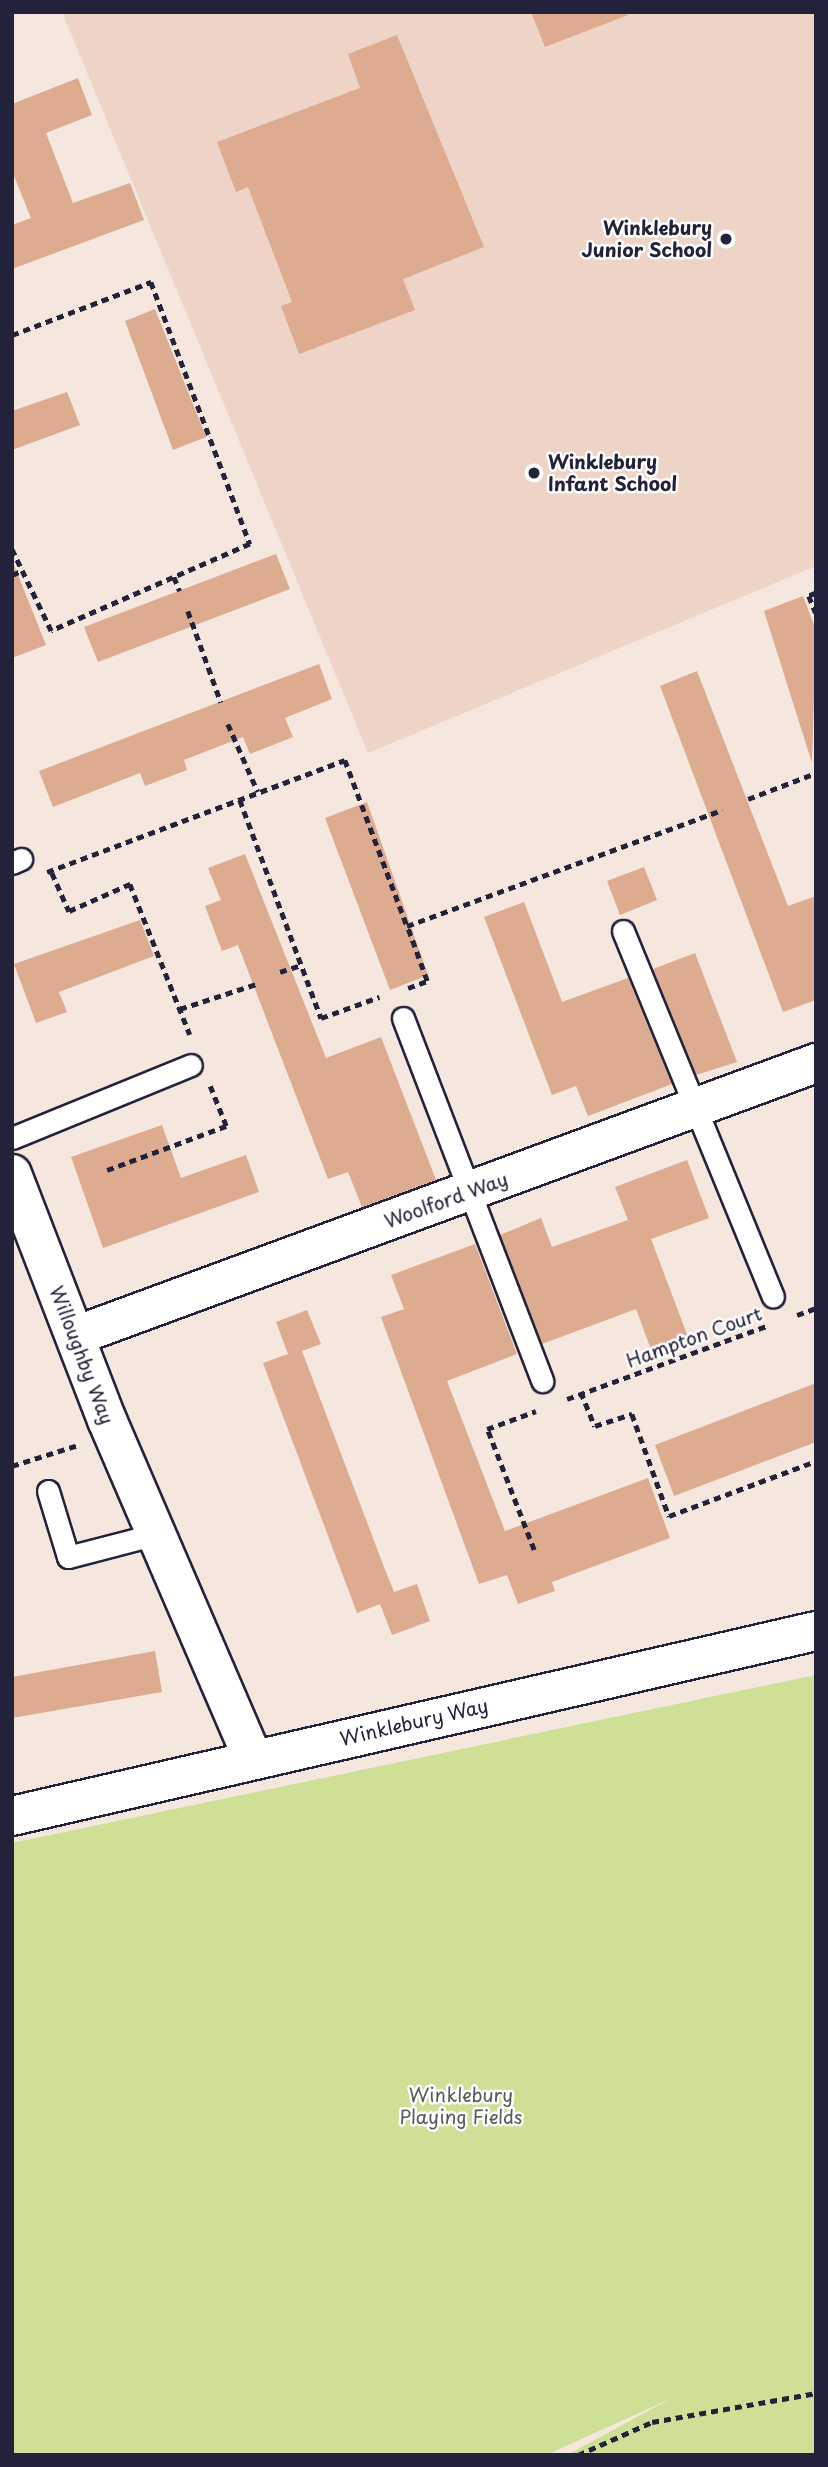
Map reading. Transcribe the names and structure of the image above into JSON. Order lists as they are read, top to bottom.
{
  "streets": {
    "street": ["Woolford Way", "Willoughby Way", "Winklebury Way"],
    "path": ["Hampton Court"]
  },
  "crossings": [
    ["Woolford Way", "Willoughby Way"],
    ["Willoughby Way", "Winklebury Way"]
  ],
  "parks": ["Winklebury Playing Fields"],
  "places": ["Winklebury Junior School", "Winklebury Infant School"]
}
